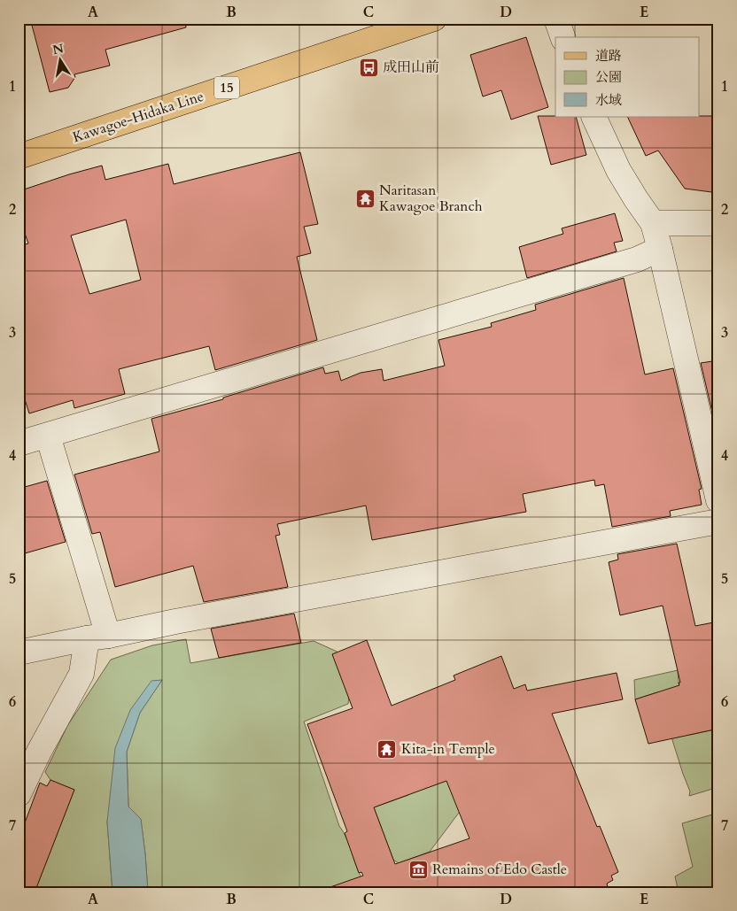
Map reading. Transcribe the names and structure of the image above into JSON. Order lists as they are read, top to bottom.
{
  "streets": {
    "main road": ["15", "Kawagoe-Hidaka Line"]
  },
  "places": {
    "bus stop": ["成田山前"],
    "temple": ["Naritasan Kawagoe Branch", "Kita-in Temple"],
    "museum": ["Remains of Edo Castle"]
  },
  "legend": ["道路", "公園", "水域"],
  "north": "top",
  "grid": {
    "columns": [
      "A",
      "B",
      "C",
      "D",
      "E"
    ],
    "rows": [
      "1",
      "2",
      "3",
      "4",
      "5",
      "6",
      "7"
    ]
  }
}
